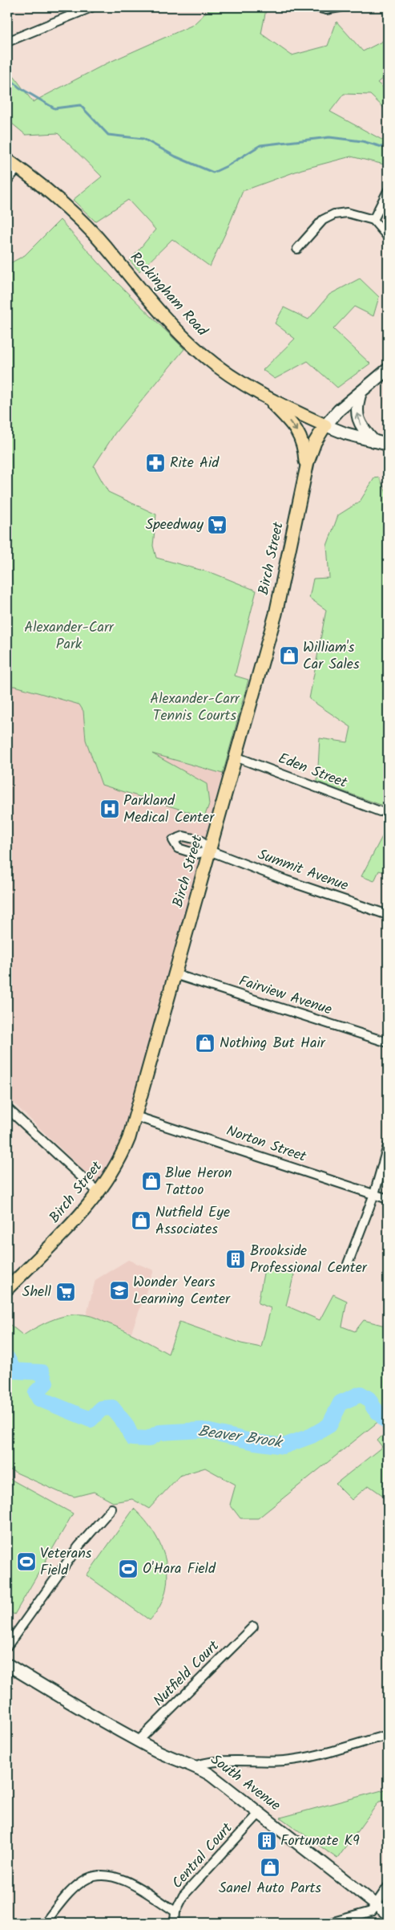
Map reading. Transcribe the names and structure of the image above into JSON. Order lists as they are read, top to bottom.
{
  "streets": {
    "main road": ["Rockingham Road", "Birch Street"],
    "street": [
      "Eden Street",
      "Summit Avenue",
      "Fairview Avenue",
      "Norton Street",
      "Nutfield Court",
      "South Avenue",
      "Central Court"
    ]
  },
  "crossings": [
    ["Rockingham Road", "Birch Street"],
    ["Birch Street", "Eden Street"],
    ["Birch Street", "Summit Avenue"],
    ["Birch Street", "Fairview Avenue"],
    ["Birch Street", "Norton Street"],
    ["Nutfield Court", "South Avenue"],
    ["South Avenue", "Central Court"]
  ],
  "water": ["Beaver Brook"],
  "parks": ["Alexander-Carr Park", "Alexander-Carr Tennis Courts"],
  "places": {
    "pharmacy": ["Rite Aid"],
    "supermarket": ["Speedway", "Shell"],
    "shop": [
      "William's Car Sales",
      "Nothing But Hair",
      "Blue Heron Tattoo",
      "Nutfield Eye Associates",
      "Sanel Auto Parts"
    ],
    "hospital": ["Parkland Medical Center"],
    "building": ["Brookside Professional Center", "Fortunate K9"],
    "school or university": ["Wonder Years Learning Center"],
    "sports": ["Veterans Field", "O'Hara Field"]
  }
}
